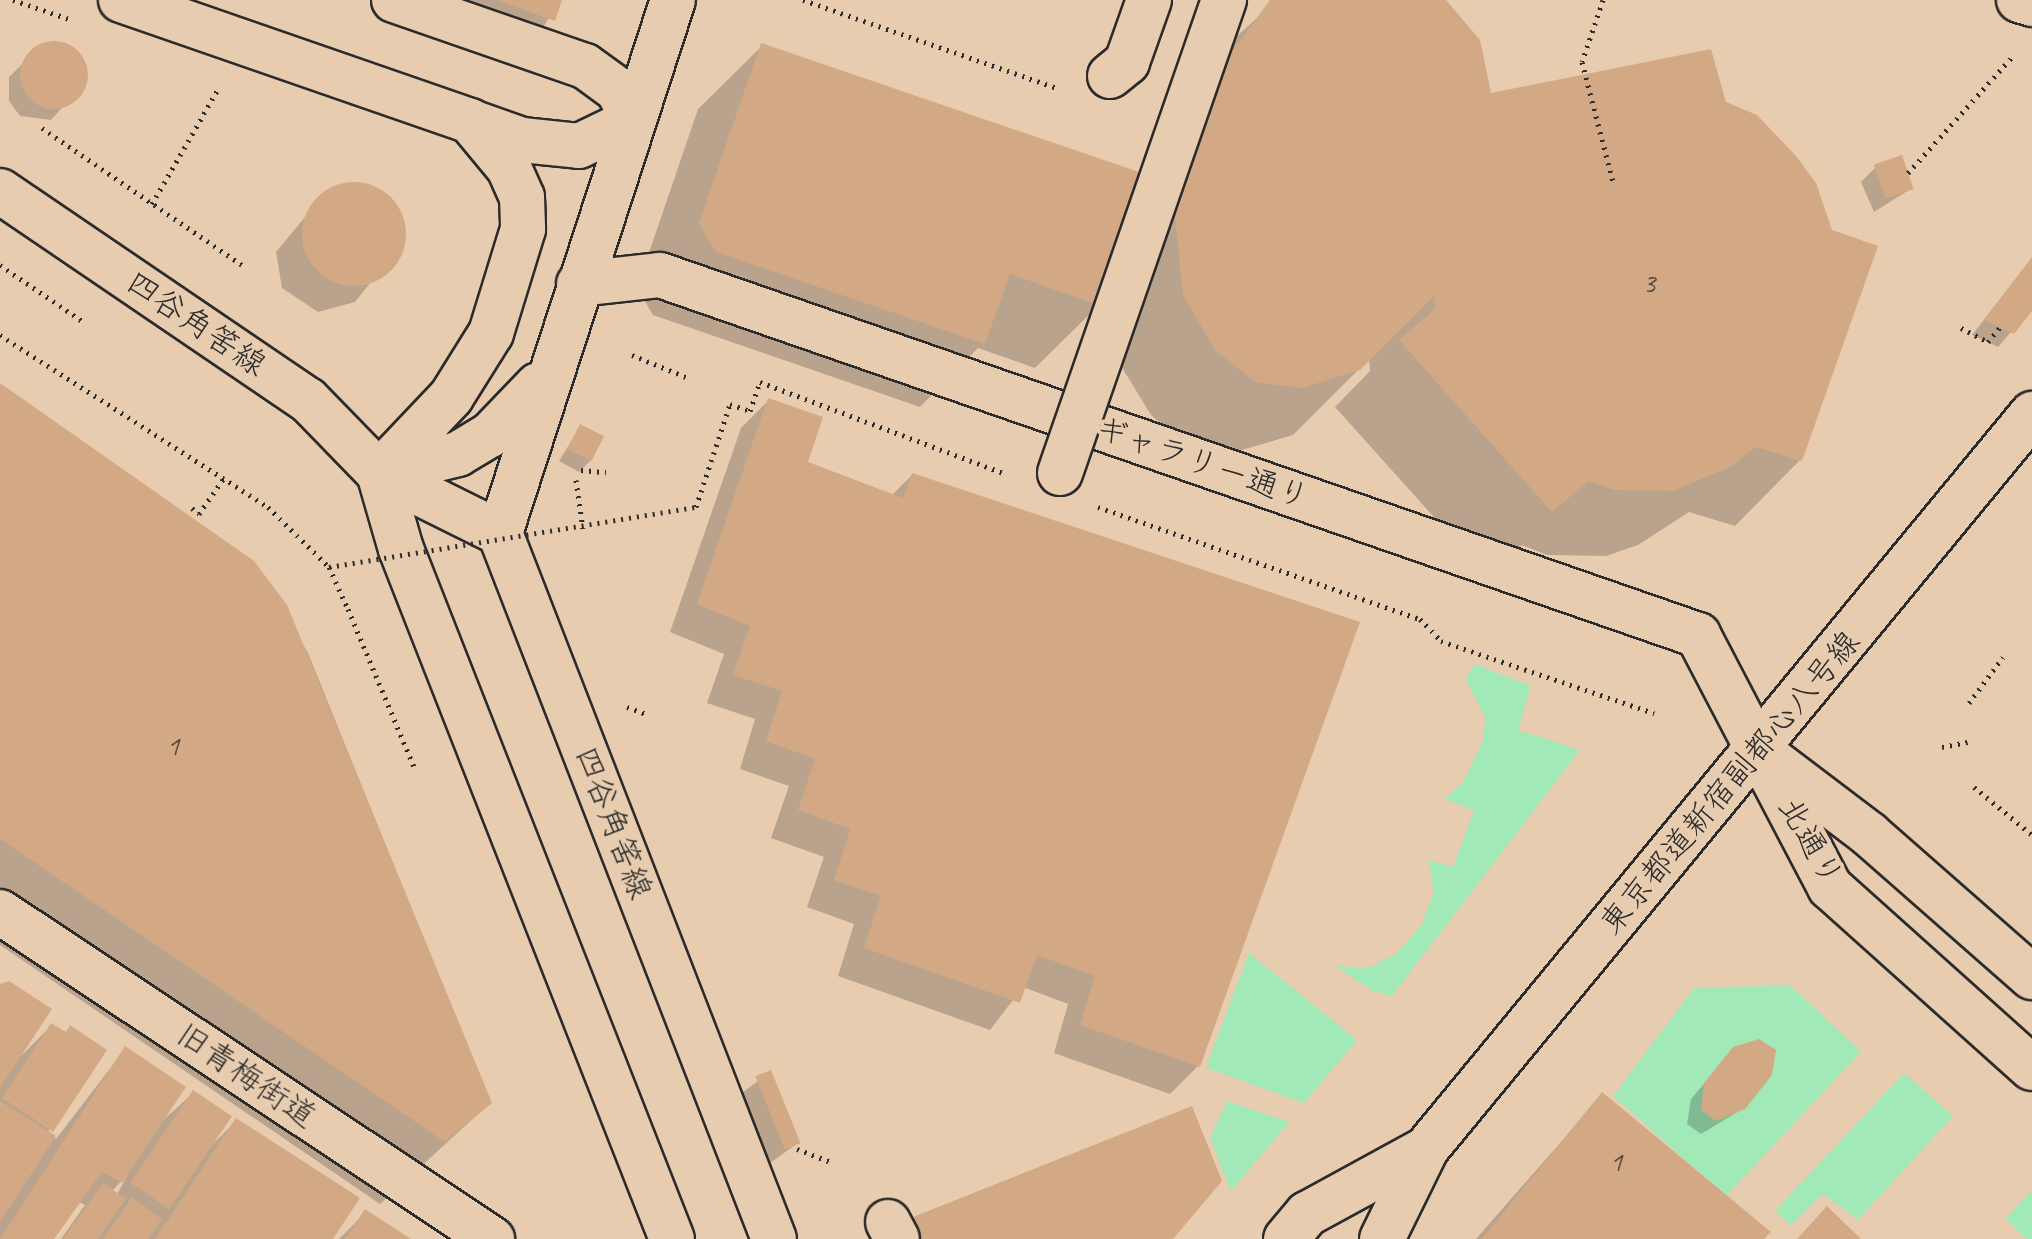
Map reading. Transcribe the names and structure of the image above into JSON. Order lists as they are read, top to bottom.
{
  "streets": {
    "main road": [
      "四谷角筈線",
      "ギャラリー通り",
      "東京都道新宿副都心八号線",
      "北通り",
      "旧青梅街道"
    ]
  },
  "crossings": [
    ["ギャラリー通り", "東京都道新宿副都心八号線"],
    ["ギャラリー通り", "北通り"],
    ["東京都道新宿副都心八号線", "北通り"]
  ],
  "house_numbers": ["3", "1", "1"]
}
